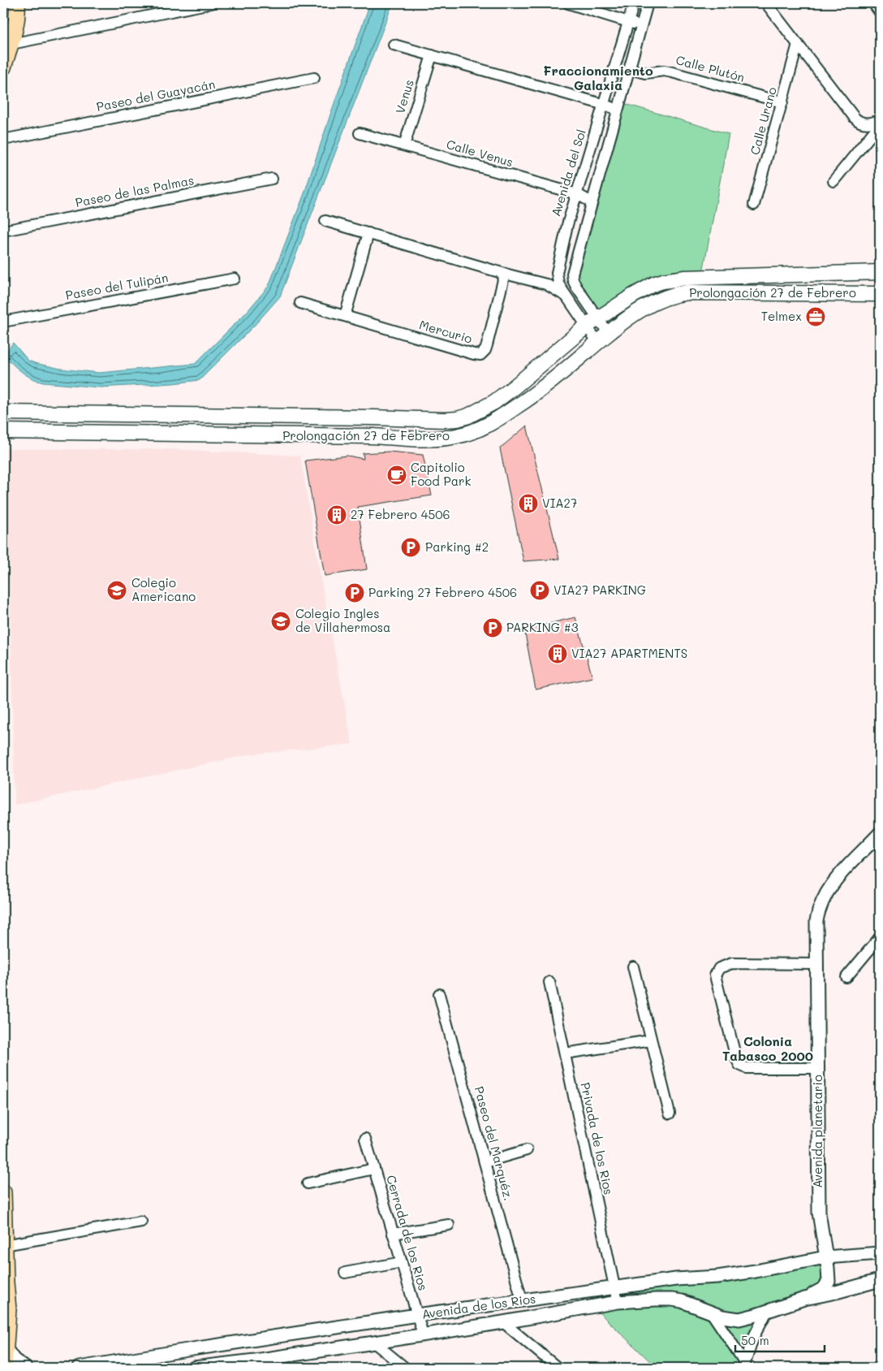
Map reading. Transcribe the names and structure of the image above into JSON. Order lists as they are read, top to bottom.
{
  "streets": {
    "main road": ["Prolongación 27 de Febrero"],
    "street": [
      "Calle Plutón",
      "Paseo del Guayacán",
      "Venus",
      "Calle Urano",
      "Calle Venus",
      "Avenida del Sol",
      "Paseo de las Palmas",
      "Paseo del Tulipán",
      "Mercurio",
      "Avenida planetario",
      "Privada de los Rios",
      "Paseo del Marquéz.",
      "Cerrada de los Rios",
      "Avenida de los Rios"
    ]
  },
  "crossings": [
    ["Calle Plutón", "Calle Urano"],
    ["Venus", "Calle Venus"],
    ["Calle Venus", "Avenida del Sol"],
    ["Avenida del Sol", "Prolongación 27 de Febrero"],
    ["Avenida planetario", "Avenida de los Rios"],
    ["Privada de los Rios", "Avenida de los Rios"],
    ["Paseo del Marquéz.", "Avenida de los Rios"],
    ["Cerrada de los Rios", "Avenida de los Rios"]
  ],
  "districts": ["Fraccionamiento Galaxia", "Colonia Tabasco 2000"],
  "places": {
    "office": ["Telmex"],
    "cafe": ["Capitolio Food Park"],
    "building": ["VIA27", "27 Febrero 4506", "VIA27 APARTMENTS"],
    "parking": [
      "Parking #2",
      "VIA27 PARKING",
      "Parking 27 Febrero 4506",
      "PARKING #3"
    ],
    "school or university": ["Colegio Americano", "Colegio Ingles de Villahermosa"]
  },
  "scale_bar": "50 m"
}
